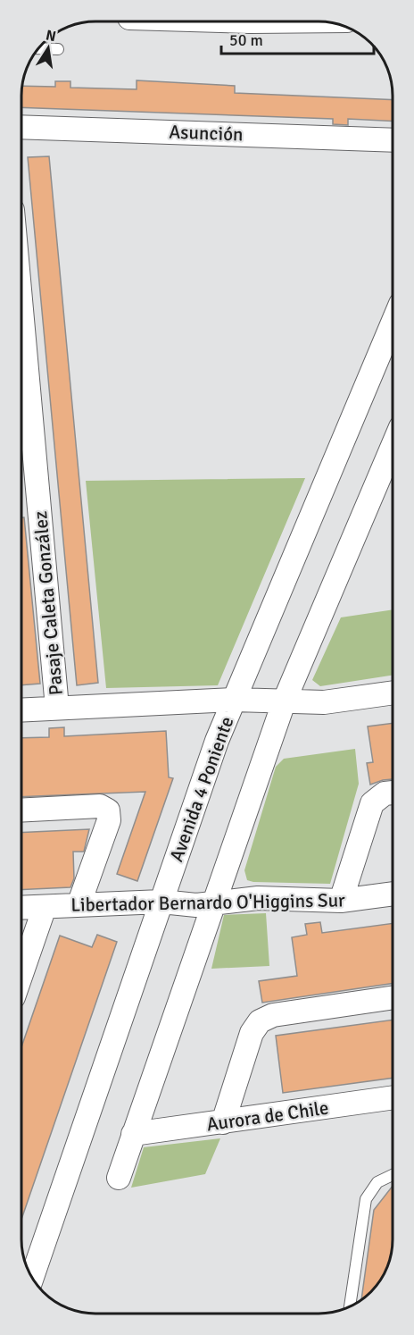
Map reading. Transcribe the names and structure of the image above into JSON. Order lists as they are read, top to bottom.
{
  "streets": {
    "street": [
      "Asunción",
      "Pasaje Caleta González",
      "Avenida 4 Poniente",
      "Libertador Bernardo O'Higgins Sur",
      "Aurora de Chile"
    ]
  },
  "crossings": [
    ["Avenida 4 Poniente", "Libertador Bernardo O'Higgins Sur"]
  ],
  "scale_bar": "50 m",
  "north": "top"
}
